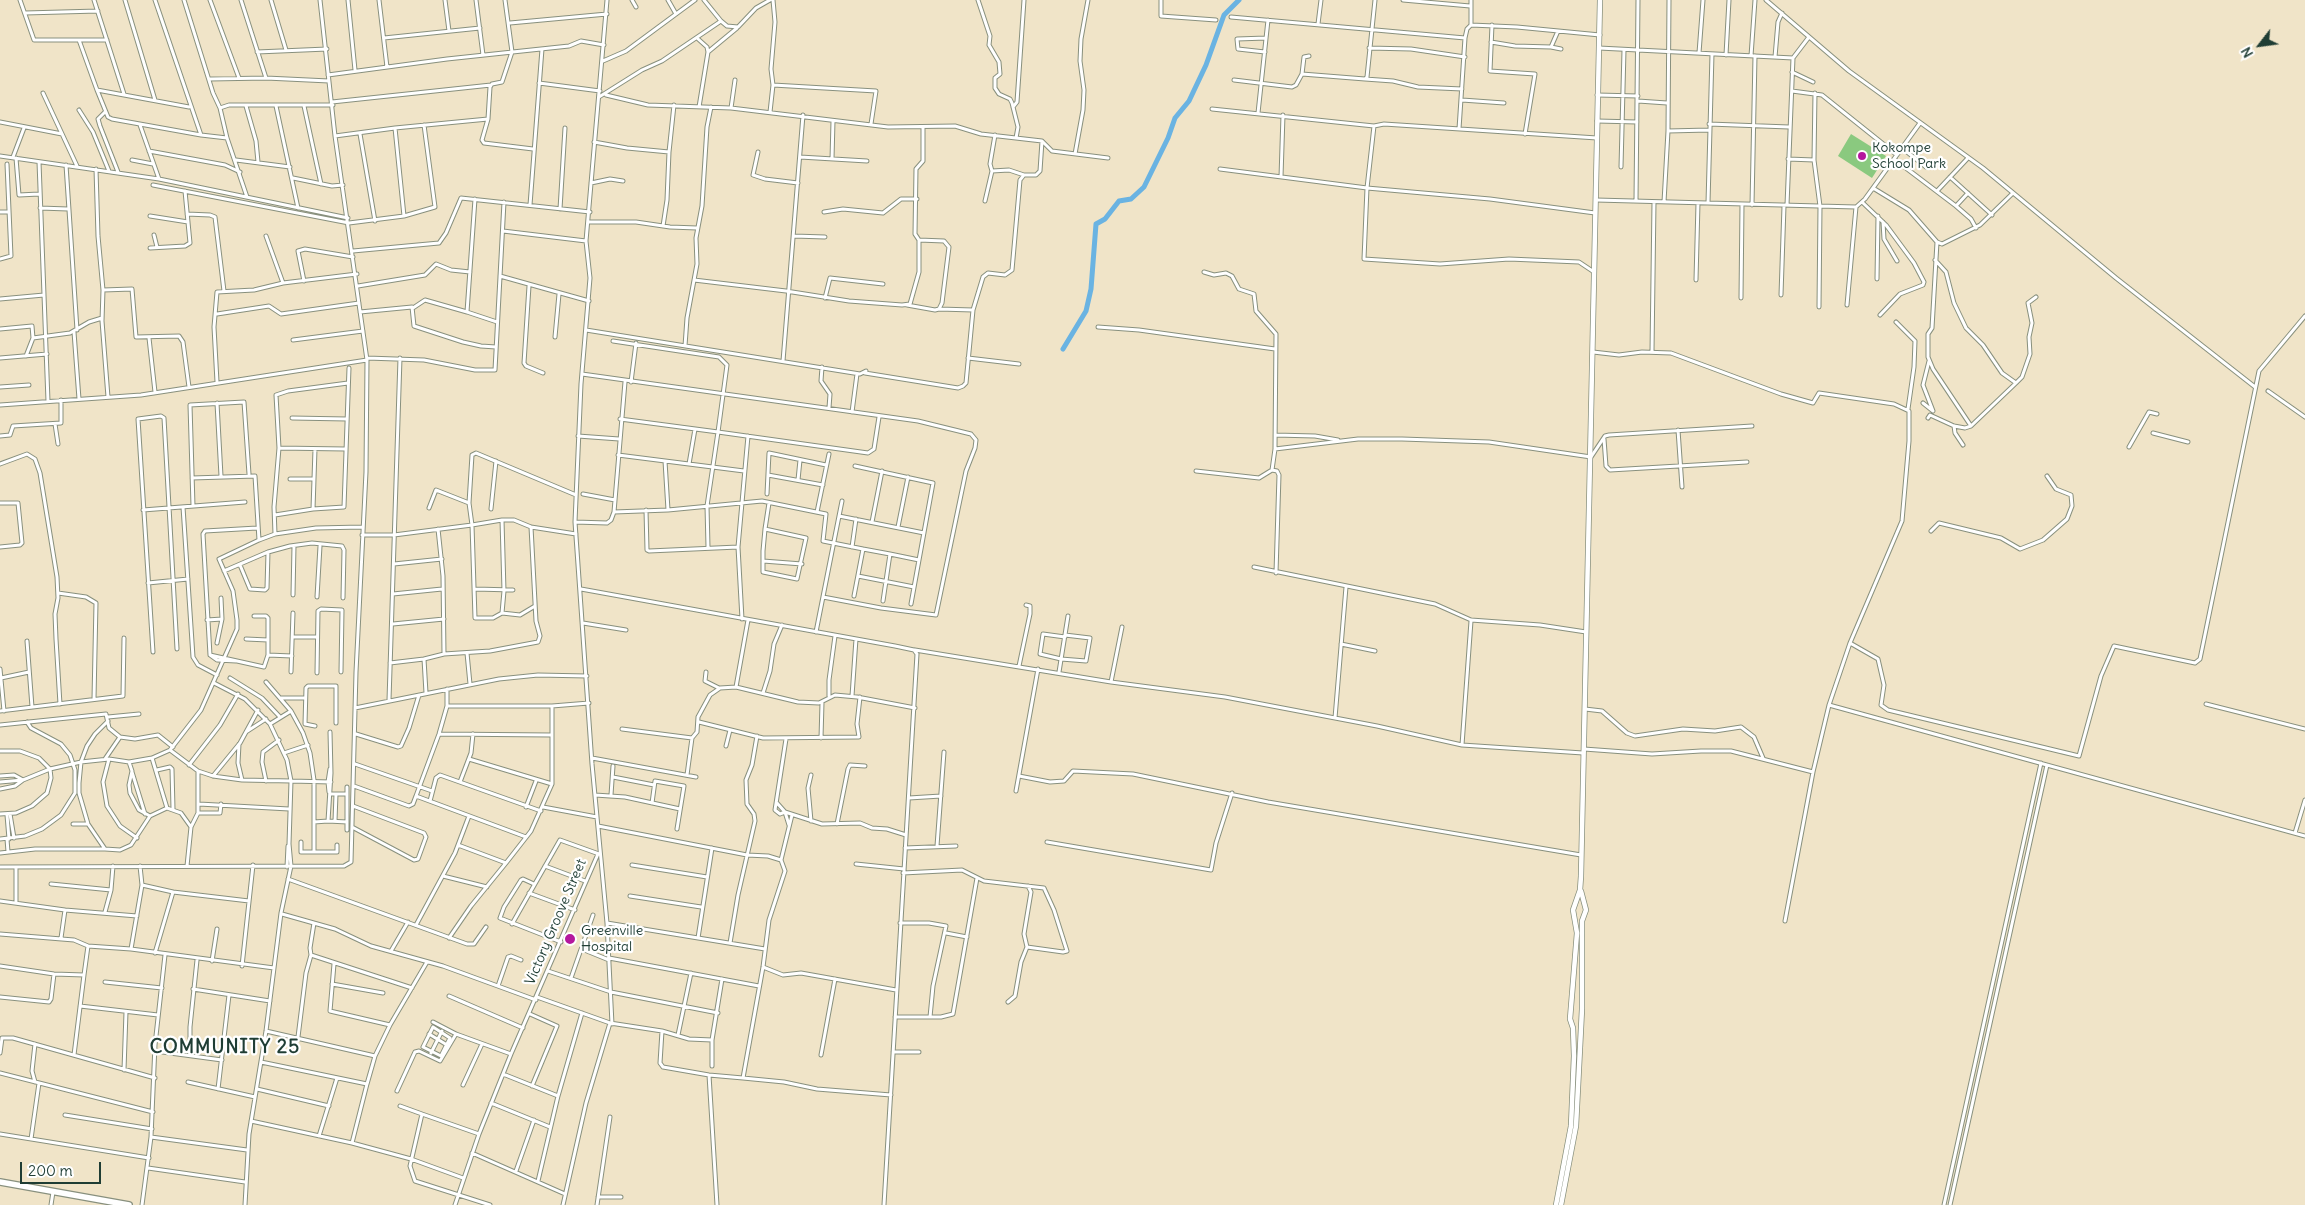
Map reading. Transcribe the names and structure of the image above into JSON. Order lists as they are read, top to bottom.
{
  "streets": {
    "street": ["Victory Groove Street"]
  },
  "districts": ["COMMUNITY 25"],
  "places": ["Kokompe School Park", "Greenville Hospital"],
  "scale_bar": "200 m",
  "north": "bottom left"
}
